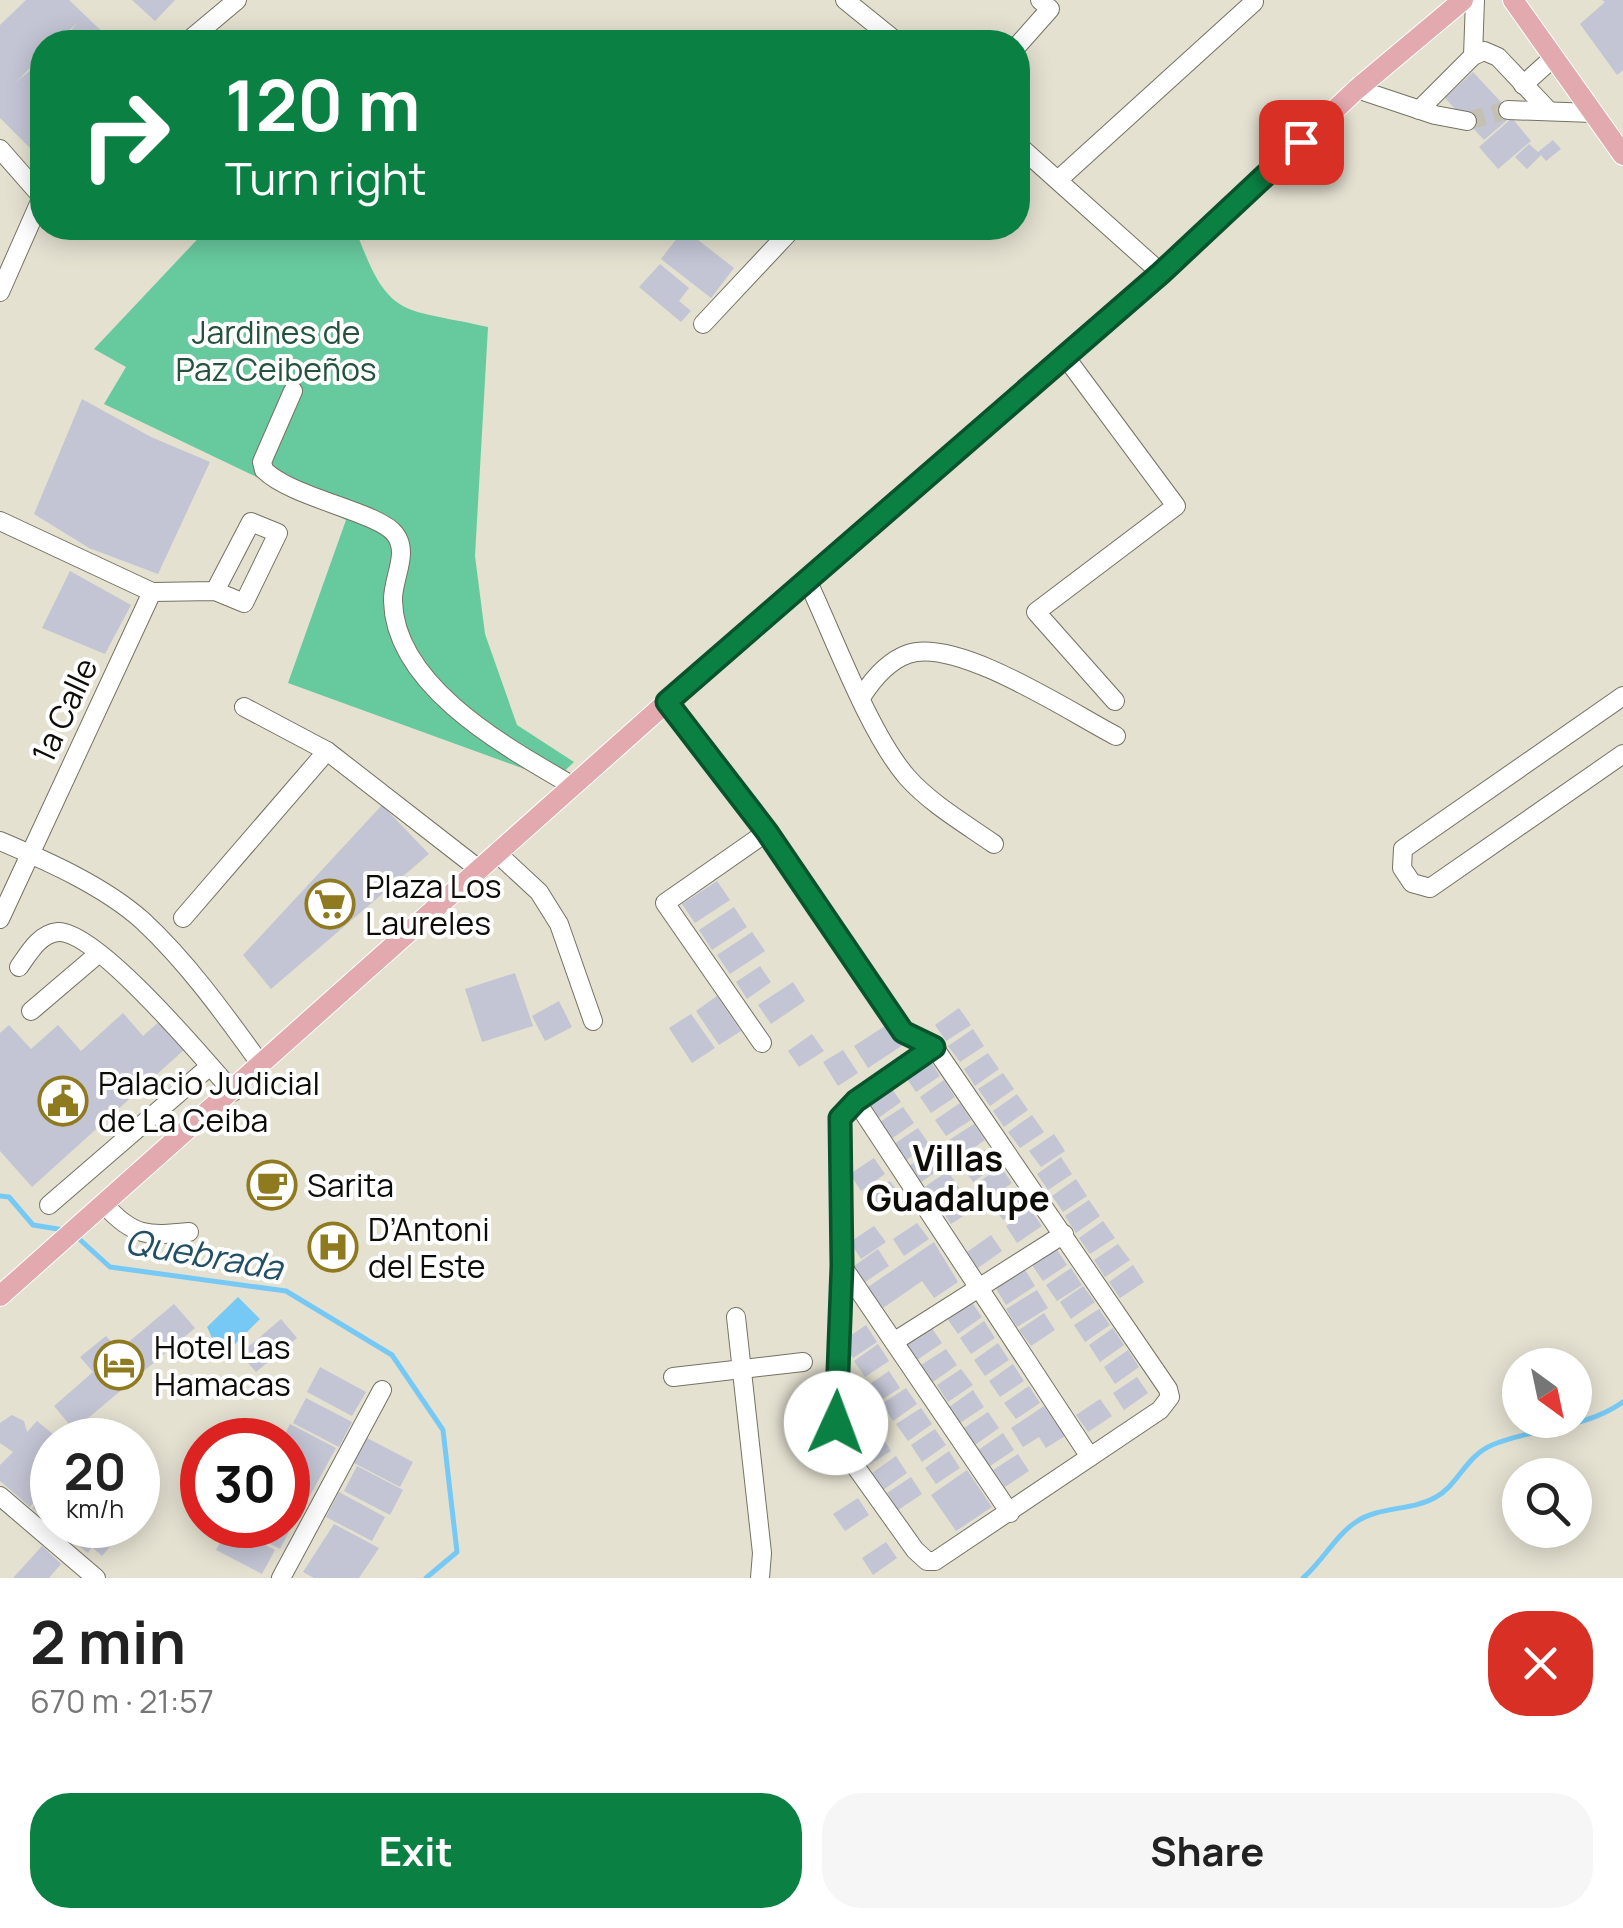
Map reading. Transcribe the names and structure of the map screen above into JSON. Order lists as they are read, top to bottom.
{
  "streets": {
    "street": ["1a Calle"]
  },
  "districts": ["Villas Guadalupe"],
  "water": ["Quebrada"],
  "parks": ["Jardines de Paz Ceibeños"],
  "places": {
    "supermarket": ["Plaza Los Laureles"],
    "public building": ["Palacio Judicial de La Ceiba"],
    "cafe": ["Sarita"],
    "hospital": ["D’Antoni del Este"],
    "hotel": ["Hotel Las Hamacas"]
  },
  "north": "bottom right",
  "page": {
    "turn": ["120 m", "Turn right"],
    "speed": "20 km/h",
    "limit": "30",
    "heading": ["2 min", "670 m · 21:57"],
    "buttons": ["Exit", "Share"]
  }
}
